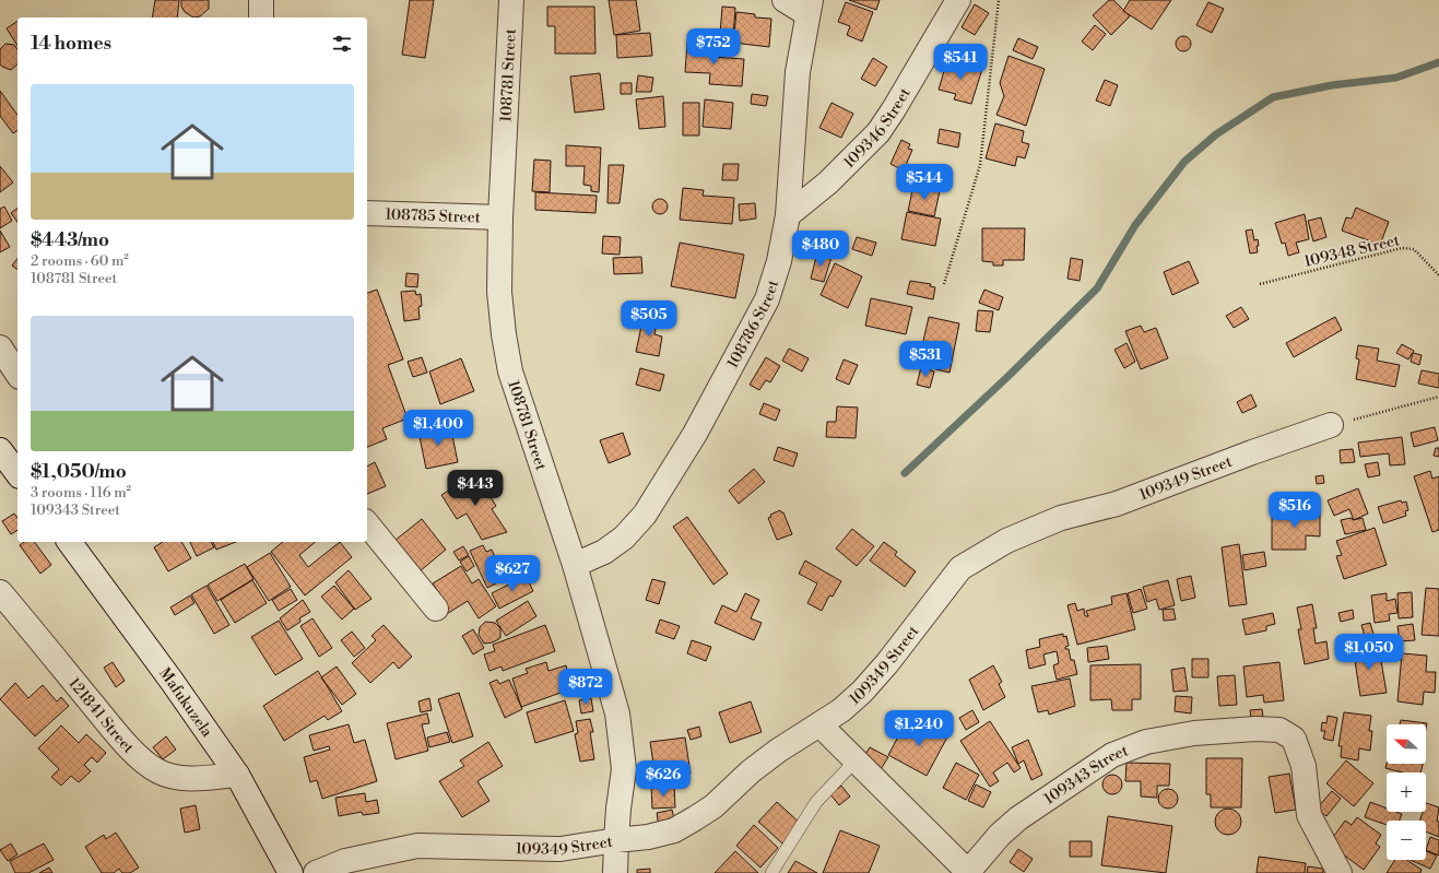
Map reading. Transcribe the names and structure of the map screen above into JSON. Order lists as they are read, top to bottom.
{
  "streets": {
    "street": [
      "108781 Street",
      "109346 Street",
      "108785 Street",
      "108786 Street",
      "109349 Street",
      "Mafukuzela",
      "121841 Street",
      "109343 Street"
    ],
    "path": ["109348 Street"]
  },
  "crossings": [
    ["108781 Street", "108785 Street"],
    ["108781 Street", "108786 Street"],
    ["108781 Street", "109349 Street"],
    ["109346 Street", "108786 Street"],
    ["109349 Street", "109343 Street"],
    ["Mafukuzela", "121841 Street"]
  ],
  "north": "left",
  "page": {
    "heading": "14 homes",
    "price": [
      "$752",
      "$541",
      "$544",
      "$480",
      "$505",
      "$531",
      "$1,400",
      "$443",
      "$516",
      "$627",
      "$1,050",
      "$872",
      "$1,240",
      "$626"
    ],
    "list": [
      {
        "name": "$443/mo",
        "note": "2 rooms · 60 m² · 108781 Street"
      },
      {
        "name": "$1,050/mo",
        "note": "3 rooms · 116 m² · 109343 Street"
      }
    ],
    "map_buttons": ["+", "−"]
  }
}
